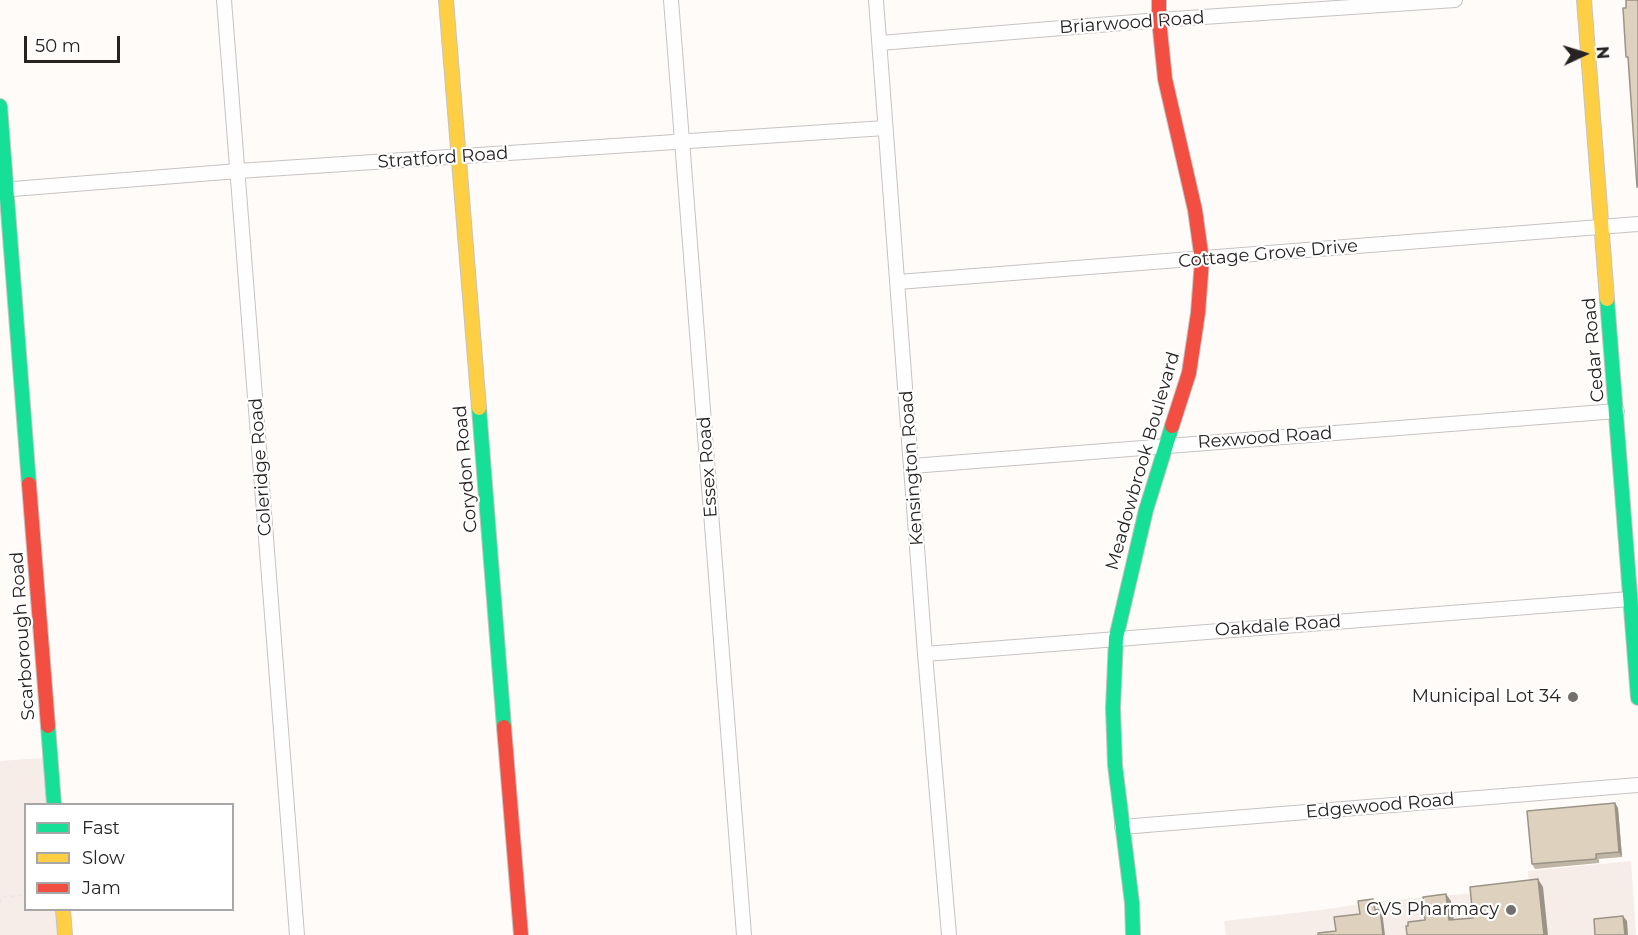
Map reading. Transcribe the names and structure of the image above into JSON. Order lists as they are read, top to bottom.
{
  "streets": {
    "street": [
      "Briarwood Road",
      "Stratford Road",
      "Cottage Grove Drive",
      "Cedar Road",
      "Rexwood Road",
      "Meadowbrook Boulevard",
      "Coleridge Road",
      "Essex Road",
      "Kensington Road",
      "Corydon Road",
      "Oakdale Road",
      "Scarborough Road",
      "Edgewood Road"
    ]
  },
  "crossings": [
    ["Briarwood Road", "Meadowbrook Boulevard"],
    ["Briarwood Road", "Kensington Road"],
    ["Stratford Road", "Coleridge Road"],
    ["Stratford Road", "Essex Road"],
    ["Stratford Road", "Kensington Road"],
    ["Stratford Road", "Corydon Road"],
    ["Stratford Road", "Scarborough Road"],
    ["Cottage Grove Drive", "Cedar Road"],
    ["Cottage Grove Drive", "Meadowbrook Boulevard"],
    ["Cottage Grove Drive", "Kensington Road"],
    ["Cedar Road", "Rexwood Road"],
    ["Cedar Road", "Oakdale Road"],
    ["Rexwood Road", "Meadowbrook Boulevard"],
    ["Rexwood Road", "Kensington Road"],
    ["Meadowbrook Boulevard", "Oakdale Road"],
    ["Meadowbrook Boulevard", "Edgewood Road"],
    ["Kensington Road", "Oakdale Road"]
  ],
  "places": ["Municipal Lot 34", "CVS Pharmacy"],
  "legend": ["Fast", "Slow", "Jam"],
  "scale_bar": "50 m",
  "north": "right"
}
